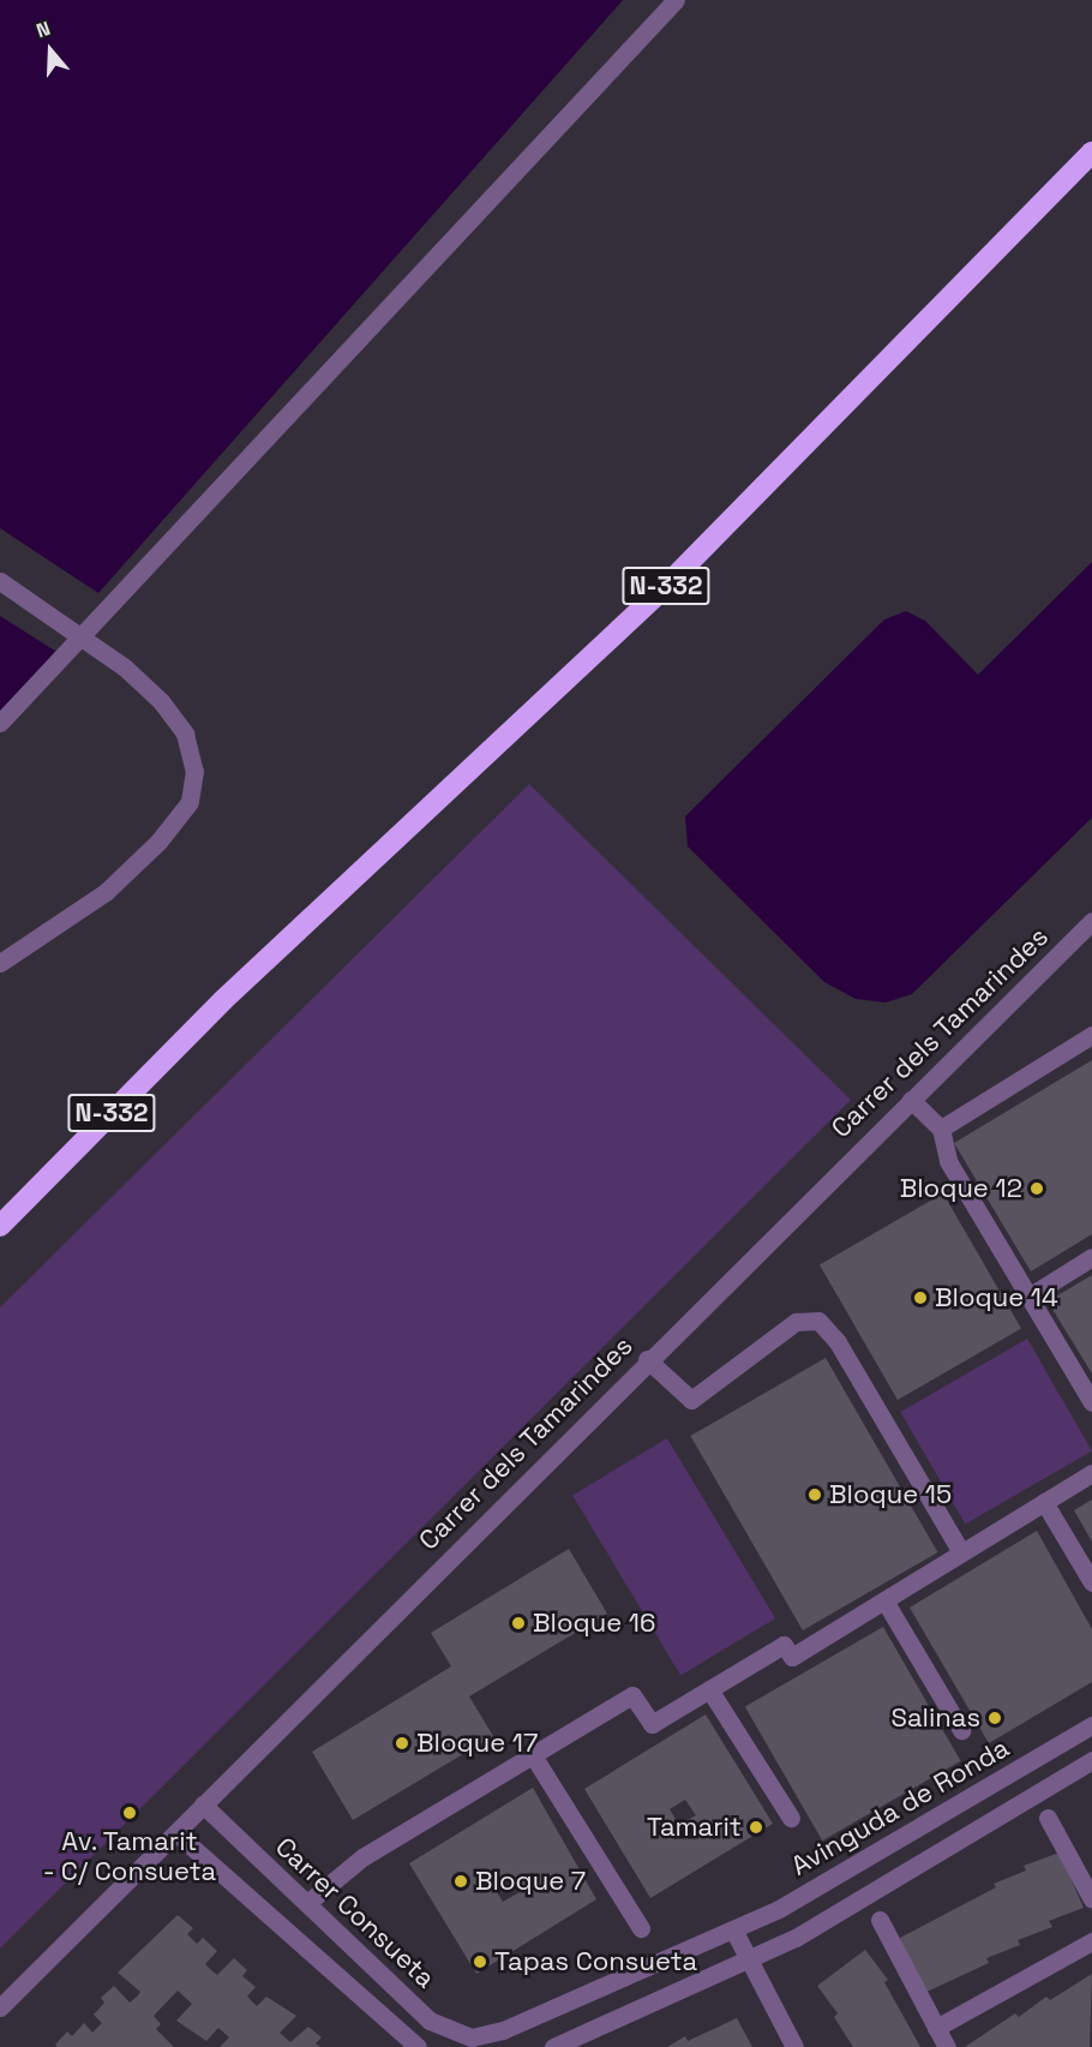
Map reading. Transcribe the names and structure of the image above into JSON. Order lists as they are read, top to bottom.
{
  "streets": {
    "highway": ["N-332"],
    "street": ["Carrer dels Tamarindes", "Avinguda de Ronda", "Carrer Consueta"]
  },
  "crossings": [
    ["Carrer dels Tamarindes", "Carrer Consueta"],
    ["Avinguda de Ronda", "Carrer Consueta"]
  ],
  "places": [
    "Bloque 12",
    "Bloque 14",
    "Bloque 15",
    "Bloque 16",
    "Salinas",
    "Bloque 17",
    "Av. Tamarit - C/ Consueta",
    "Tamarit",
    "Bloque 7",
    "Tapas Consueta"
  ],
  "north": "top"
}
